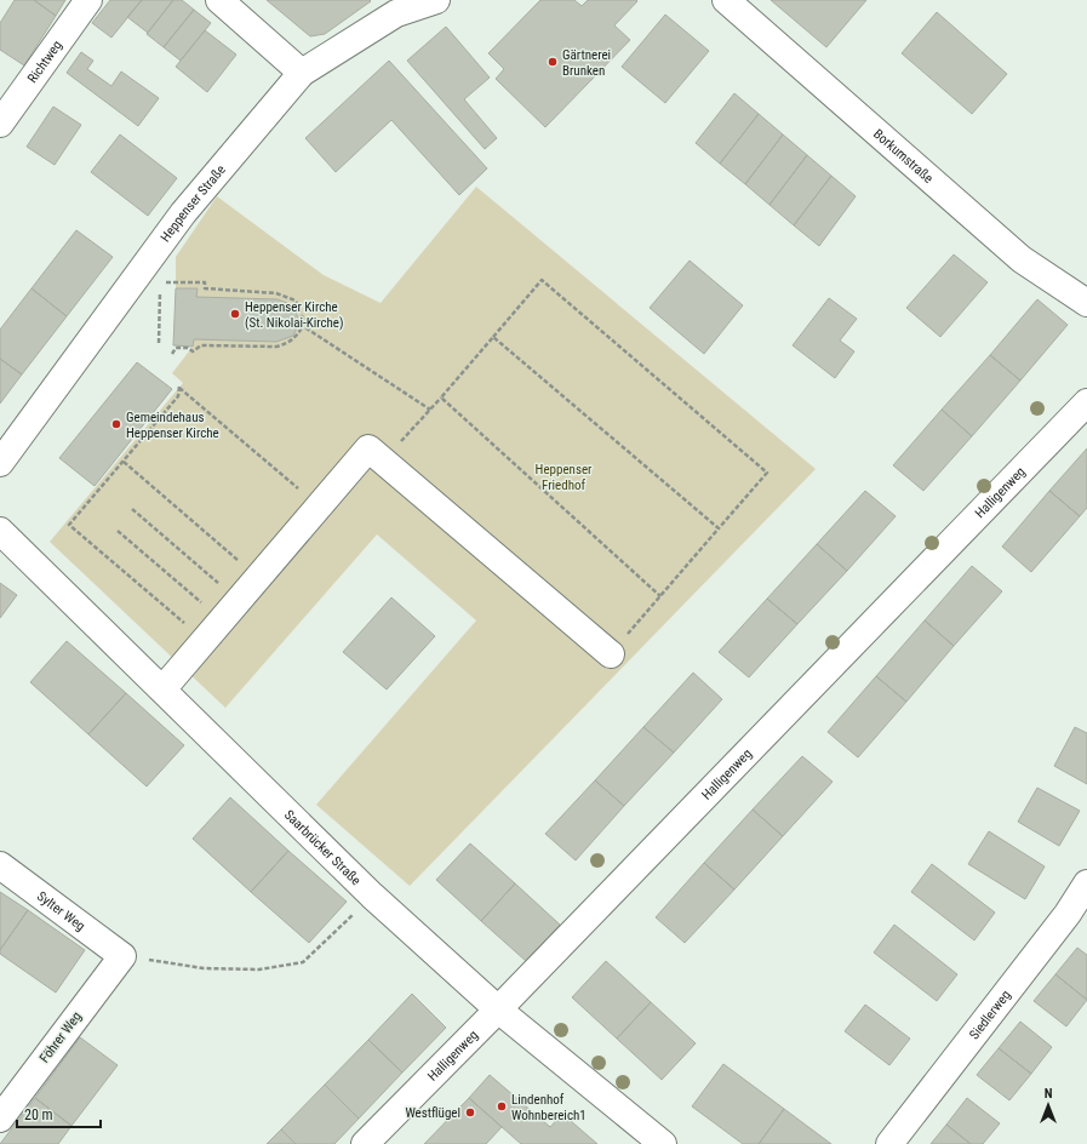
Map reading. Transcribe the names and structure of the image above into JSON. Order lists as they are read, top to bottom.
{
  "streets": {
    "street": [
      "Richtweg",
      "Borkumstraße",
      "Heppenser Straße",
      "Halligenweg",
      "Saarbrücker Straße",
      "Sylter Weg",
      "Siedlerweg",
      "Föhrer Weg"
    ]
  },
  "crossings": [
    ["Halligenweg", "Saarbrücker Straße"],
    ["Sylter Weg", "Föhrer Weg"]
  ],
  "parks": ["Heppenser Friedhof"],
  "places": [
    "Gärtnerei Brunken",
    "Heppenser Kirche (St. Nikolai-Kirche)",
    "Gemeindehaus Heppenser Kirche",
    "Lindenhof Wohnbereich1",
    "Westflügel"
  ],
  "scale_bar": "20 m",
  "north": "top"
}
